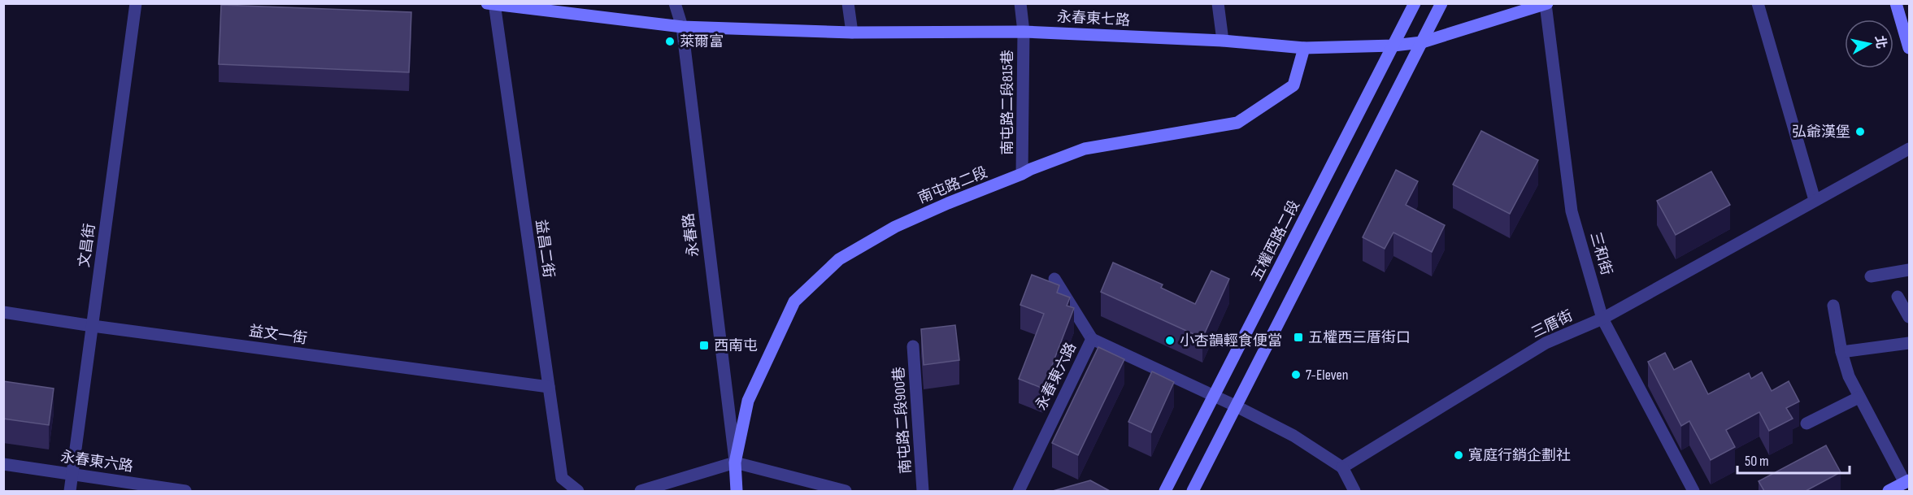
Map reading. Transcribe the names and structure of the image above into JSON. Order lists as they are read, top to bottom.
{
  "streets": {
    "main road": ["永春東七路", "南屯路二段", "五權西路二段"],
    "street": [
      "南屯路二段815巷",
      "永春路",
      "文昌街",
      "益昌二街",
      "三和街",
      "三厝街",
      "益文一街",
      "永春東六路",
      "南屯路二段900巷"
    ]
  },
  "crossings": [
    ["永春東七路", "南屯路二段815巷"],
    ["永春東七路", "南屯路二段"],
    ["永春東七路", "永春路"],
    ["永春東七路", "五權西路二段"],
    ["永春東七路", "益昌二街"],
    ["永春東七路", "三和街"],
    ["南屯路二段815巷", "南屯路二段"],
    ["南屯路二段", "永春路"],
    ["文昌街", "益文一街"],
    ["文昌街", "永春東六路"],
    ["益昌二街", "益文一街"],
    ["三和街", "三厝街"]
  ],
  "places": {
    "other": [
      "萊爾富",
      "弘爺漢堡",
      "小杏韻輕食便當",
      "7-Eleven",
      "寬庭行銷企劃社"
    ],
    "transit": ["五權西三厝街口", "西南屯"]
  },
  "scale_bar": "50 m",
  "north": "right"
}
